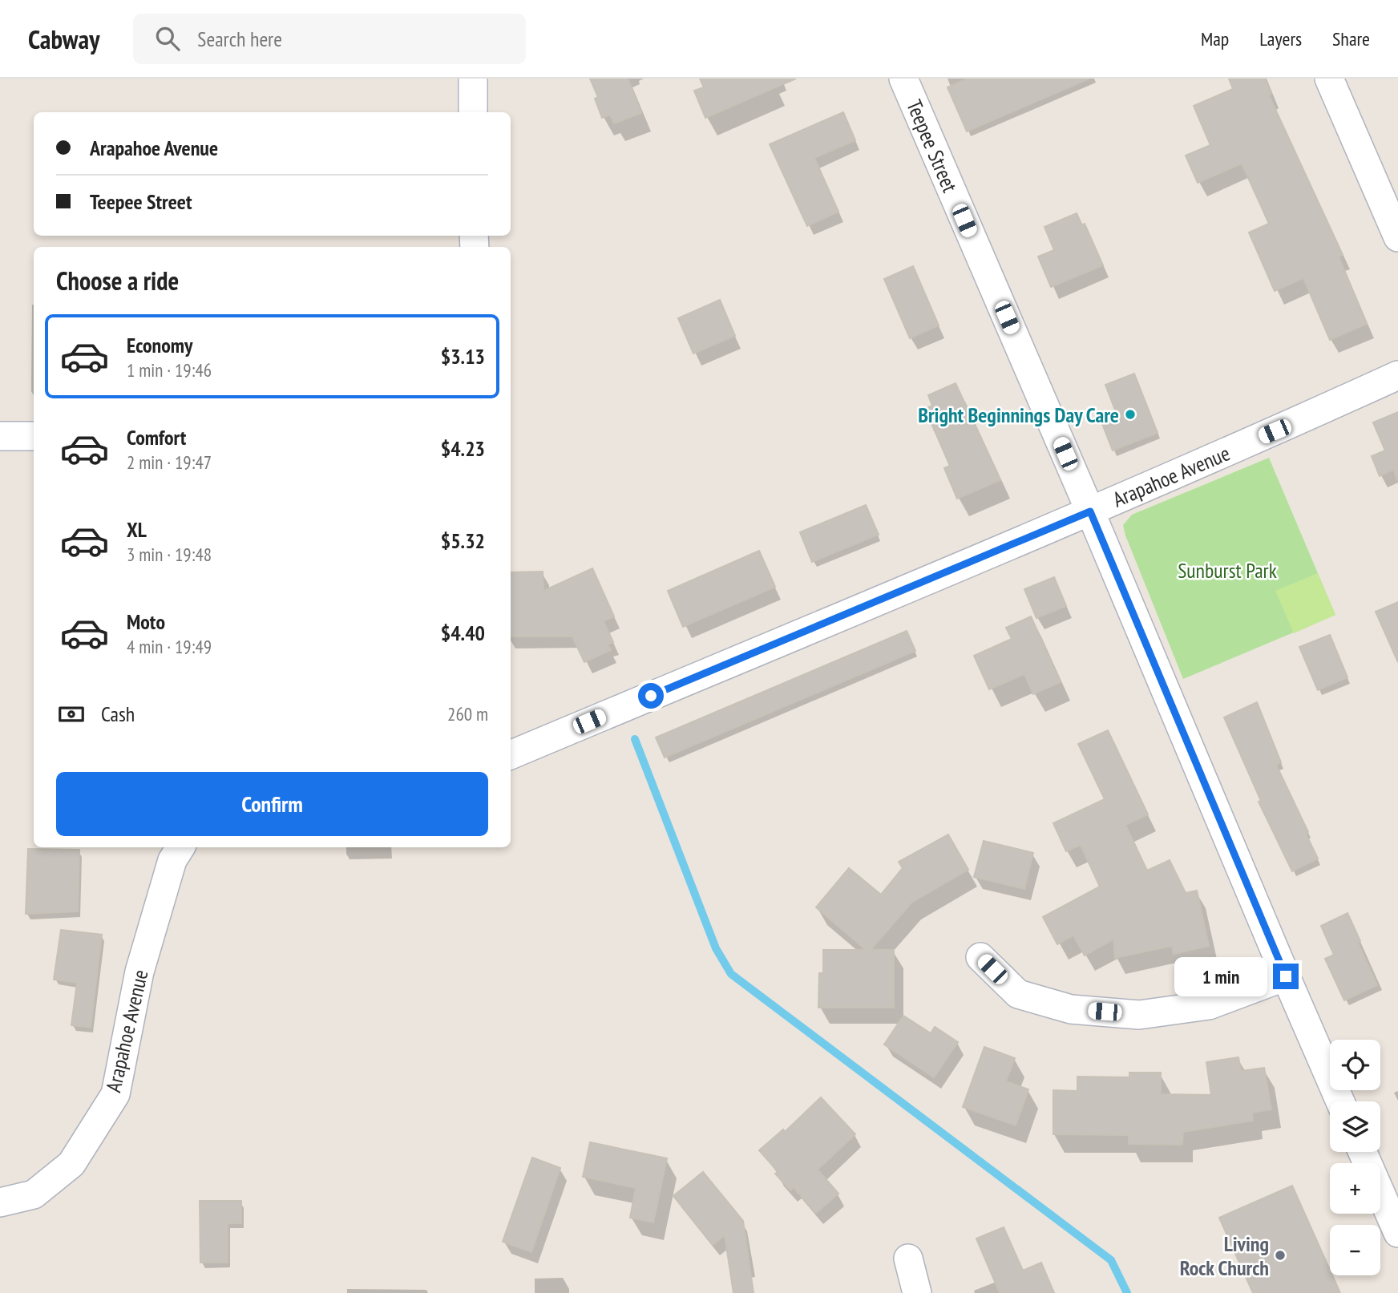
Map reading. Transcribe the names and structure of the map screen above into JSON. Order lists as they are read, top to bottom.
{
  "streets": {
    "street": ["Teepee Street", "Arapahoe Avenue"]
  },
  "crossings": [
    ["Teepee Street", "Arapahoe Avenue"]
  ],
  "parks": ["Sunburst Park"],
  "places": ["Bright Beginnings Day Care", "Living Rock Church"],
  "page": {
    "header": "Cabway",
    "search": "Search here",
    "nav": ["Map", "Layers", "Share"],
    "banner": ["Arapahoe Avenue", "Teepee Street"],
    "heading": "Choose a ride",
    "list": [
      {
        "name": "Economy",
        "note": "1 min · 19:46",
        "value": "$3.13"
      },
      {
        "name": "Comfort",
        "note": "2 min · 19:47",
        "value": "$4.23"
      },
      {
        "name": "XL",
        "note": "3 min · 19:48",
        "value": "$5.32"
      },
      {
        "name": "Moto",
        "note": "4 min · 19:49",
        "value": "$4.40"
      }
    ],
    "pay": ["Cash", "260 m"],
    "buttons": "Confirm",
    "bubble": "1 min",
    "map_buttons": ["+", "−"]
  }
}
